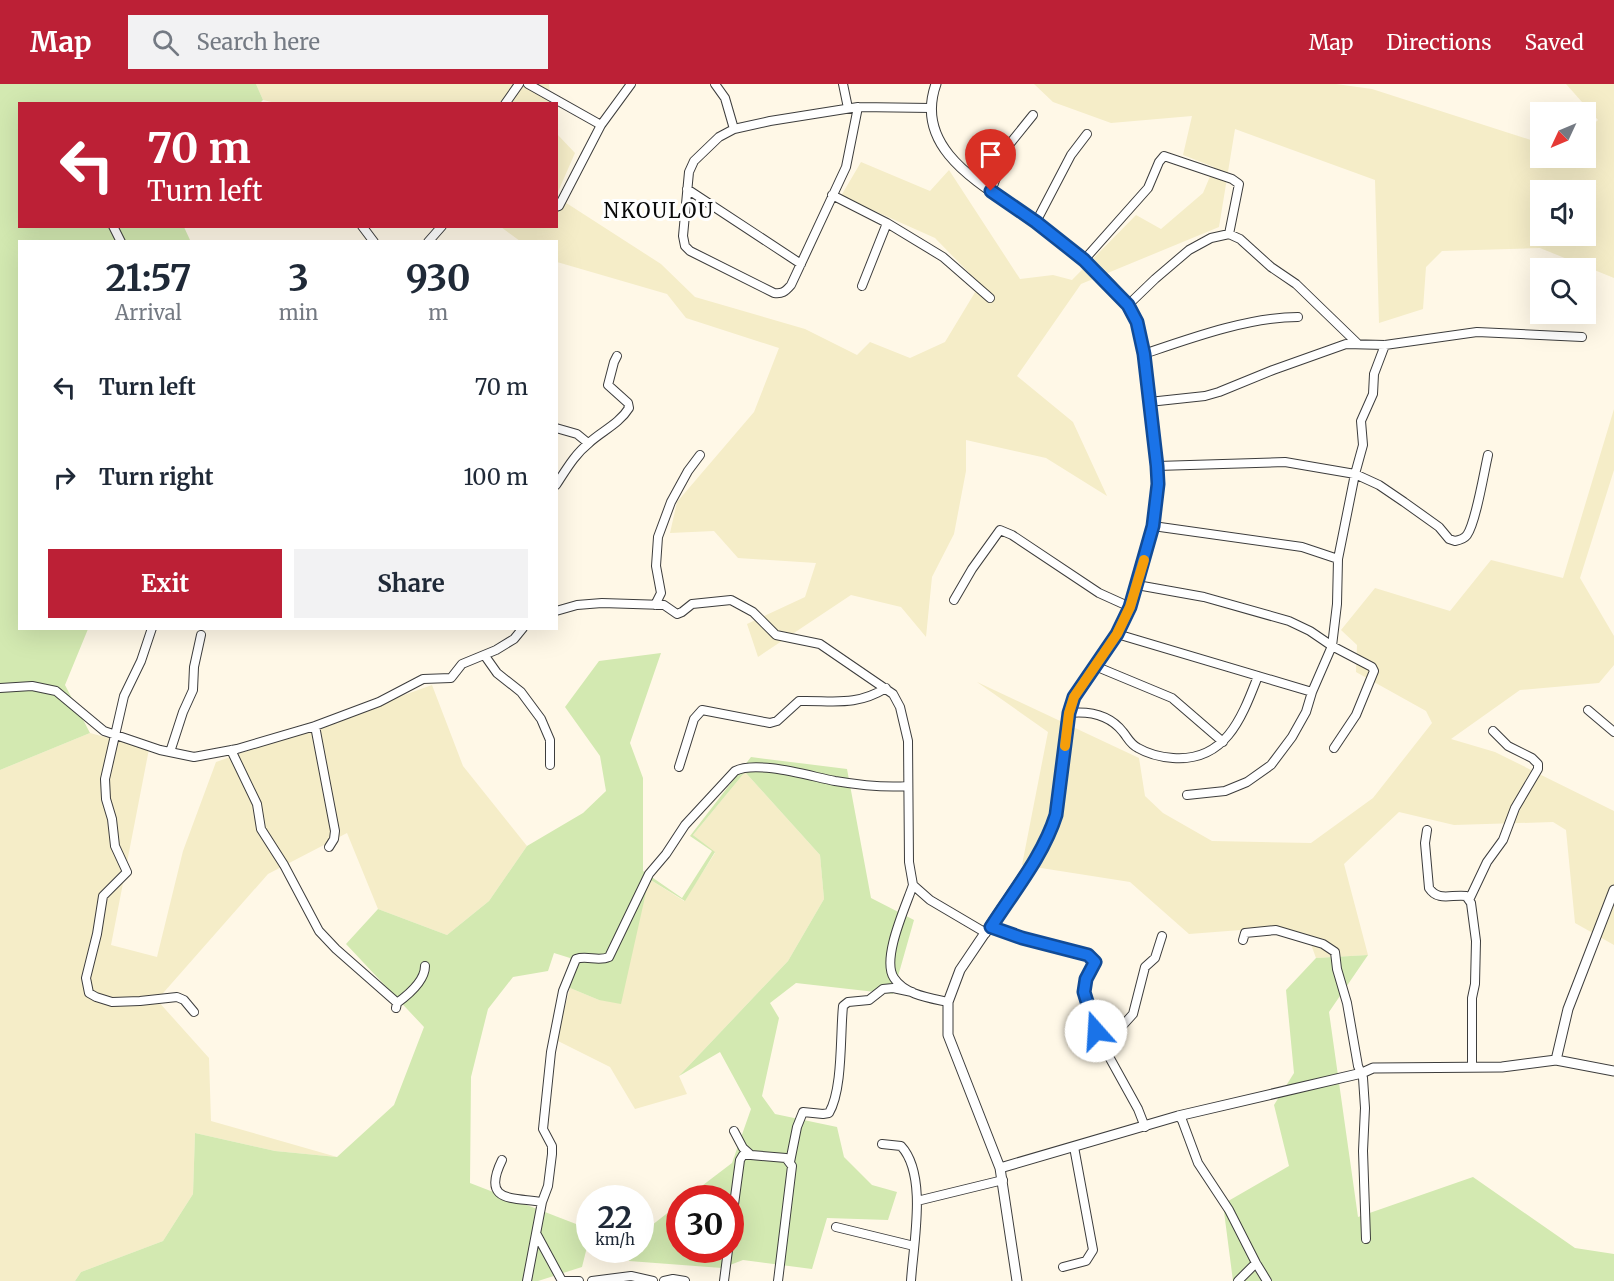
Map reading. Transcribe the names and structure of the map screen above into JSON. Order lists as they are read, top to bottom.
{
  "districts": ["NKOULOU"],
  "north": "bottom left",
  "page": {
    "header": "Map",
    "search": "Search here",
    "nav": ["Map", "Directions", "Saved"],
    "turn": ["70 m", "Turn left"],
    "eta": [
      "21:57",
      "Arrival",
      "3",
      "min",
      "930",
      "m"
    ],
    "list": [
      {
        "name": "Turn left",
        "value": "70 m"
      },
      {
        "name": "Turn right",
        "value": "100 m"
      }
    ],
    "buttons": ["Exit", "Share"],
    "speed": "22 km/h",
    "limit": "30"
  }
}
